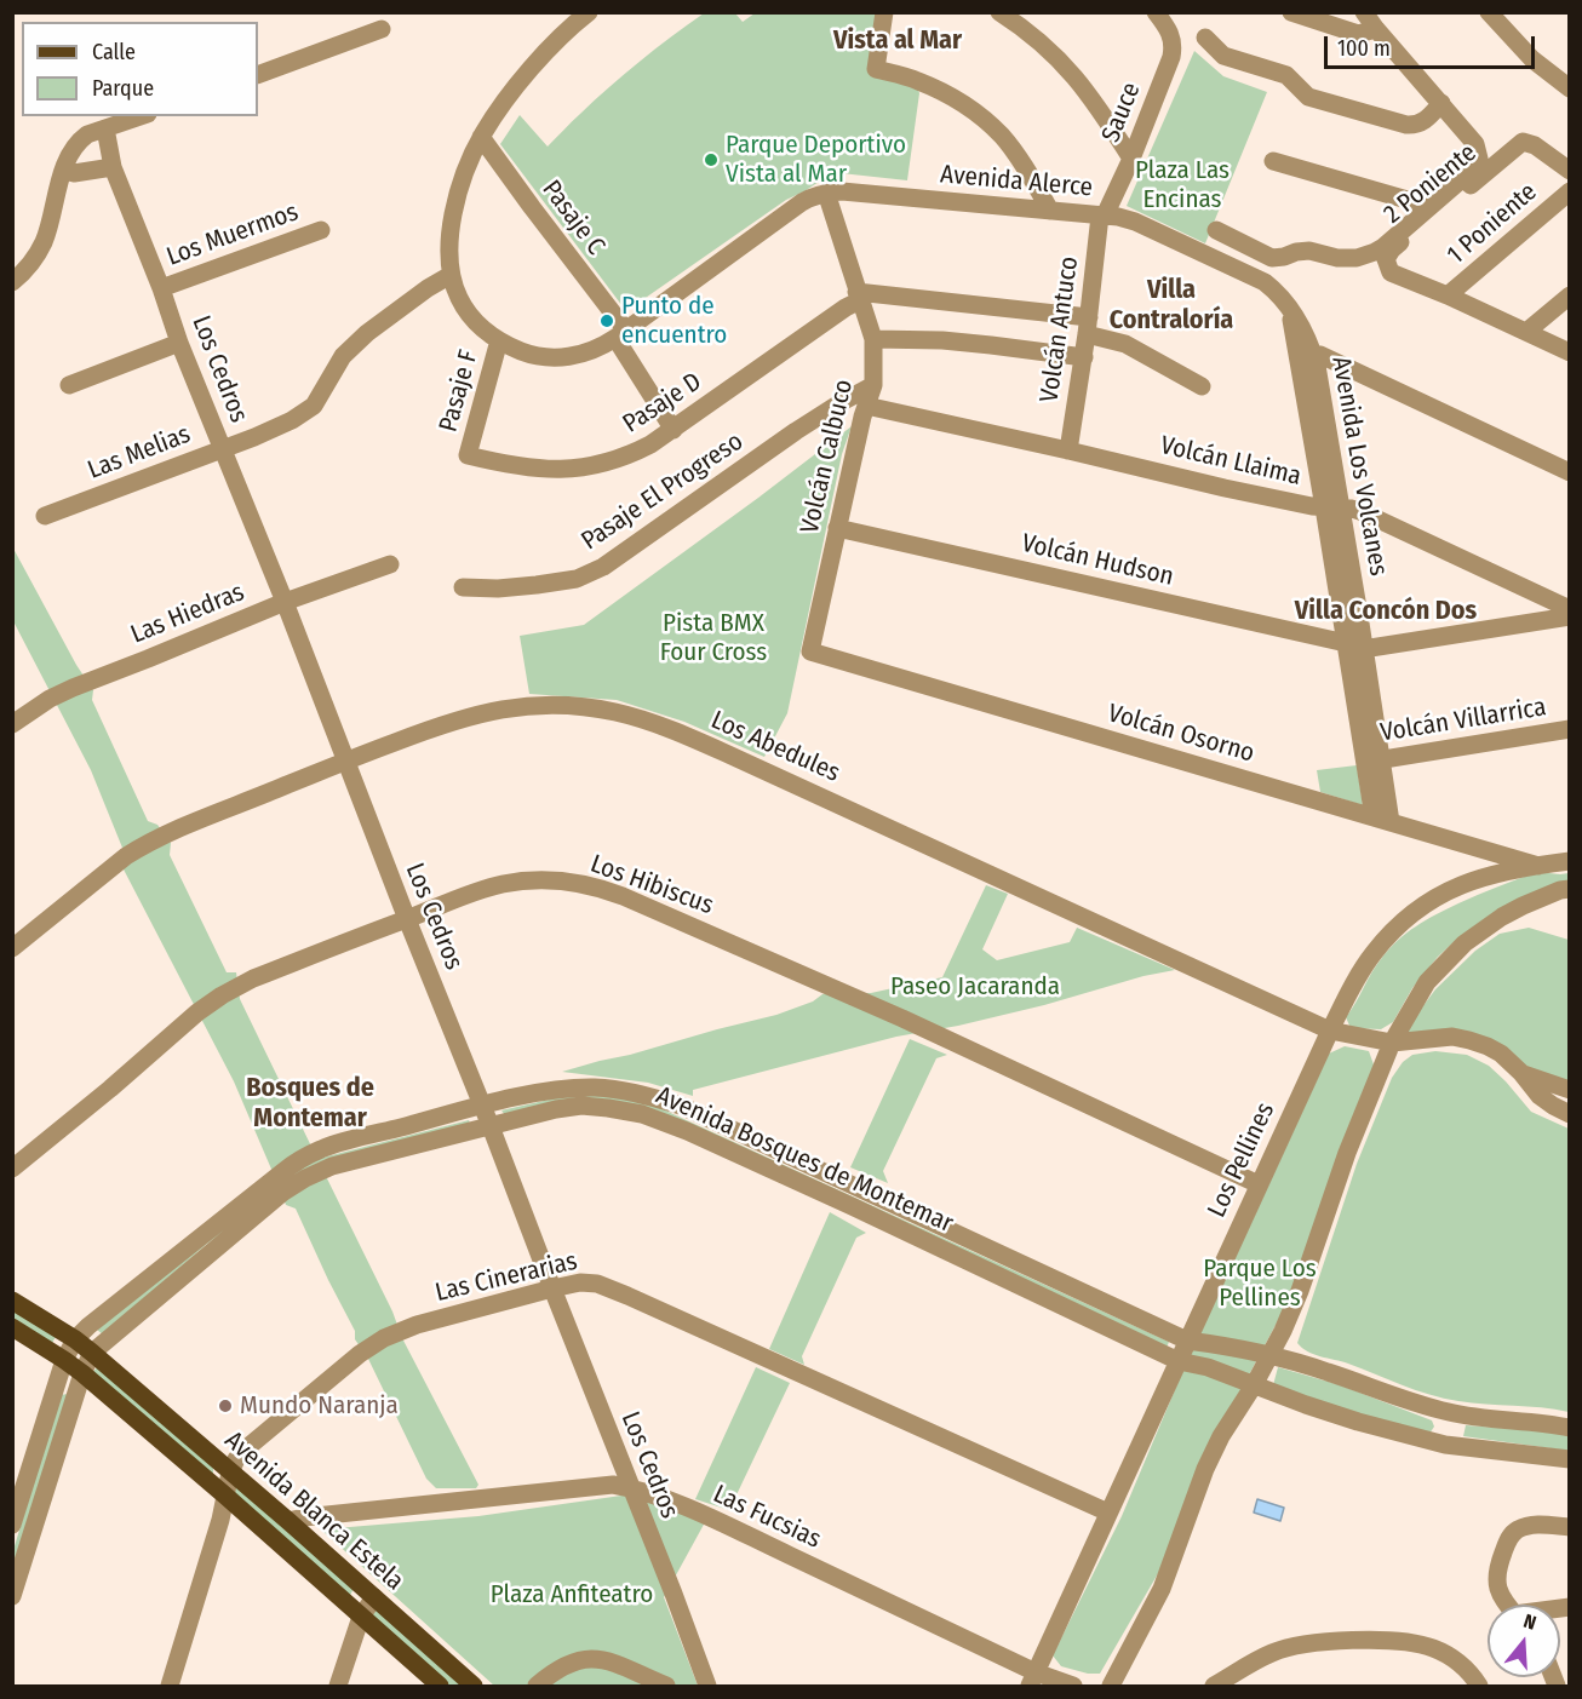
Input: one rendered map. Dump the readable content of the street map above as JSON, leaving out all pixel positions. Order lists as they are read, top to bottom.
{
  "streets": {
    "main road": ["Avenida Blanca Estela"],
    "street": [
      "Sauce",
      "Avenida Alerce",
      "2 Poniente",
      "Pasaje C",
      "1 Poniente",
      "Los Muermos",
      "Volcán Antuco",
      "Los Cedros",
      "Pasaje F",
      "Pasaje D",
      "Las Melias",
      "Volcán Calbuco",
      "Volcán Llaima",
      "Avenida Los Volcanes",
      "Pasaje El Progreso",
      "Volcán Hudson",
      "Las Hiedras",
      "Volcán Villarrica",
      "Volcán Osorno",
      "Los Abedules",
      "Los Hibiscus",
      "Avenida Bosques de Montemar",
      "Los Pellines",
      "Las Cinerarias",
      "Las Fucsias"
    ]
  },
  "crossings": [
    ["Sauce", "Avenida Alerce"],
    ["Sauce", "Volcán Antuco"],
    ["Sauce", "Avenida Los Volcanes"],
    ["Avenida Alerce", "Pasaje C"],
    ["Avenida Alerce", "Volcán Antuco"],
    ["Avenida Alerce", "Pasaje F"],
    ["Avenida Alerce", "Las Melias"],
    ["Avenida Alerce", "Volcán Calbuco"],
    ["Avenida Alerce", "Avenida Los Volcanes"],
    ["2 Poniente", "1 Poniente"],
    ["Pasaje C", "Pasaje D"],
    ["Los Muermos", "Los Cedros"],
    ["Volcán Antuco", "Volcán Llaima"],
    ["Volcán Antuco", "Avenida Los Volcanes"],
    ["Los Cedros", "Las Melias"],
    ["Los Cedros", "Las Hiedras"],
    ["Los Cedros", "Los Abedules"],
    ["Los Cedros", "Los Hibiscus"],
    ["Los Cedros", "Avenida Bosques de Montemar"],
    ["Los Cedros", "Las Cinerarias"],
    ["Los Cedros", "Las Fucsias"],
    ["Pasaje F", "Pasaje D"],
    ["Pasaje D", "Volcán Calbuco"],
    ["Volcán Calbuco", "Volcán Llaima"],
    ["Volcán Calbuco", "Pasaje El Progreso"],
    ["Volcán Calbuco", "Volcán Hudson"],
    ["Volcán Calbuco", "Volcán Osorno"],
    ["Volcán Llaima", "Avenida Los Volcanes"],
    ["Avenida Los Volcanes", "Volcán Hudson"],
    ["Avenida Los Volcanes", "Volcán Villarrica"],
    ["Avenida Los Volcanes", "Volcán Osorno"],
    ["Volcán Osorno", "Los Pellines"],
    ["Los Abedules", "Los Pellines"],
    ["Los Hibiscus", "Los Pellines"],
    ["Avenida Bosques de Montemar", "Los Pellines"],
    ["Avenida Bosques de Montemar", "Avenida Blanca Estela"],
    ["Los Pellines", "Las Cinerarias"],
    ["Los Pellines", "Las Fucsias"],
    ["Las Cinerarias", "Avenida Blanca Estela"],
    ["Avenida Blanca Estela", "Las Fucsias"]
  ],
  "districts": [
    "Vista al Mar",
    "Villa Contraloría",
    "Villa Concón Dos",
    "Bosques de Montemar"
  ],
  "parks": [
    "Plaza Las Encinas",
    "Pista BMX Four Cross",
    "Paseo Jacaranda",
    "Parque Los Pellines",
    "Plaza Anfiteatro"
  ],
  "places": ["Parque Deportivo Vista al Mar", "Punto de encuentro", "Mundo Naranja"],
  "legend": ["Calle", "Parque"],
  "scale_bar": "100 m",
  "north": "top"
}
